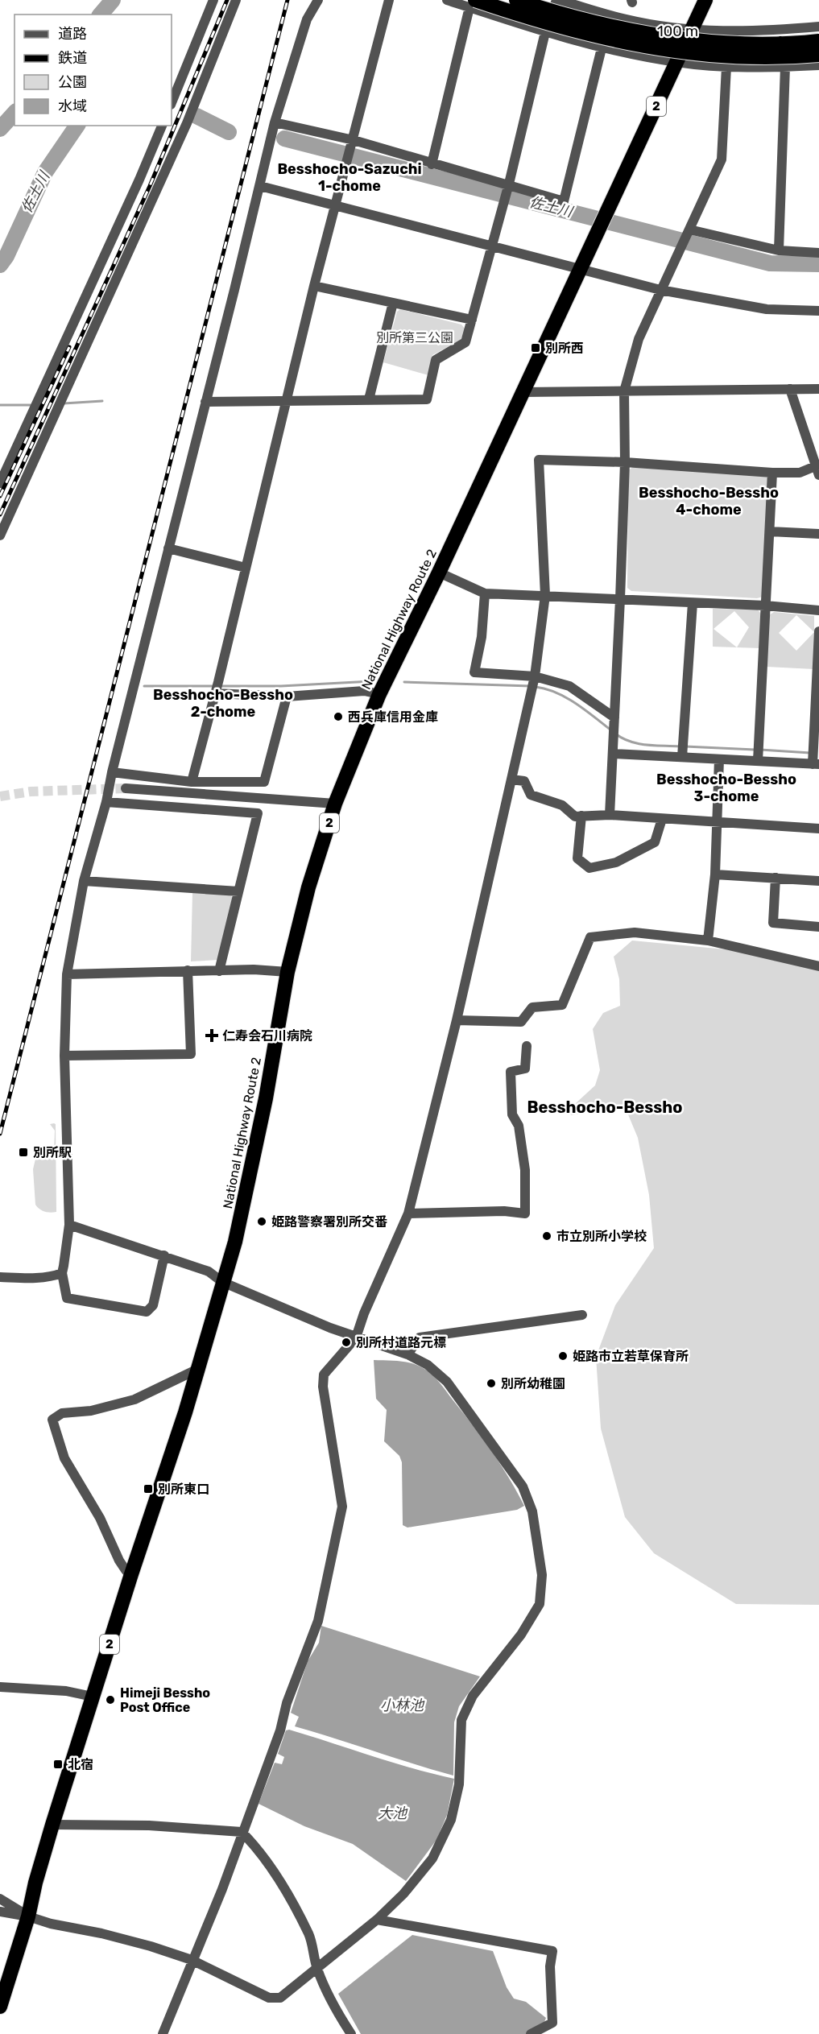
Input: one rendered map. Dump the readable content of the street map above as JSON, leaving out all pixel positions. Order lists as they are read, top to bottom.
{
  "streets": {
    "highway": ["2", "National Highway Route 2"]
  },
  "districts": [
    "Besshocho-Sazuchi 1-chome",
    "Besshocho-Bessho 4-chome",
    "Besshocho-Bessho 2-chome",
    "Besshocho-Bessho 3-chome",
    "Besshocho-Bessho"
  ],
  "water": ["佐土川", "小林池", "大池"],
  "parks": ["別所第三公園"],
  "places": {
    "transit": [
      "別所西",
      "別所駅",
      "別所東口",
      "北宿"
    ],
    "other": [
      "西兵庫信用金庫",
      "姫路警察署別所交番",
      "市立別所小学校",
      "別所村道路元標",
      "姫路市立若草保育所",
      "別所幼稚園",
      "Himeji Bessho Post Office"
    ],
    "health": ["仁寿会石川病院"]
  },
  "legend": [
    "道路",
    "鉄道",
    "公園",
    "水域"
  ],
  "scale_bar": "100 m"
}
